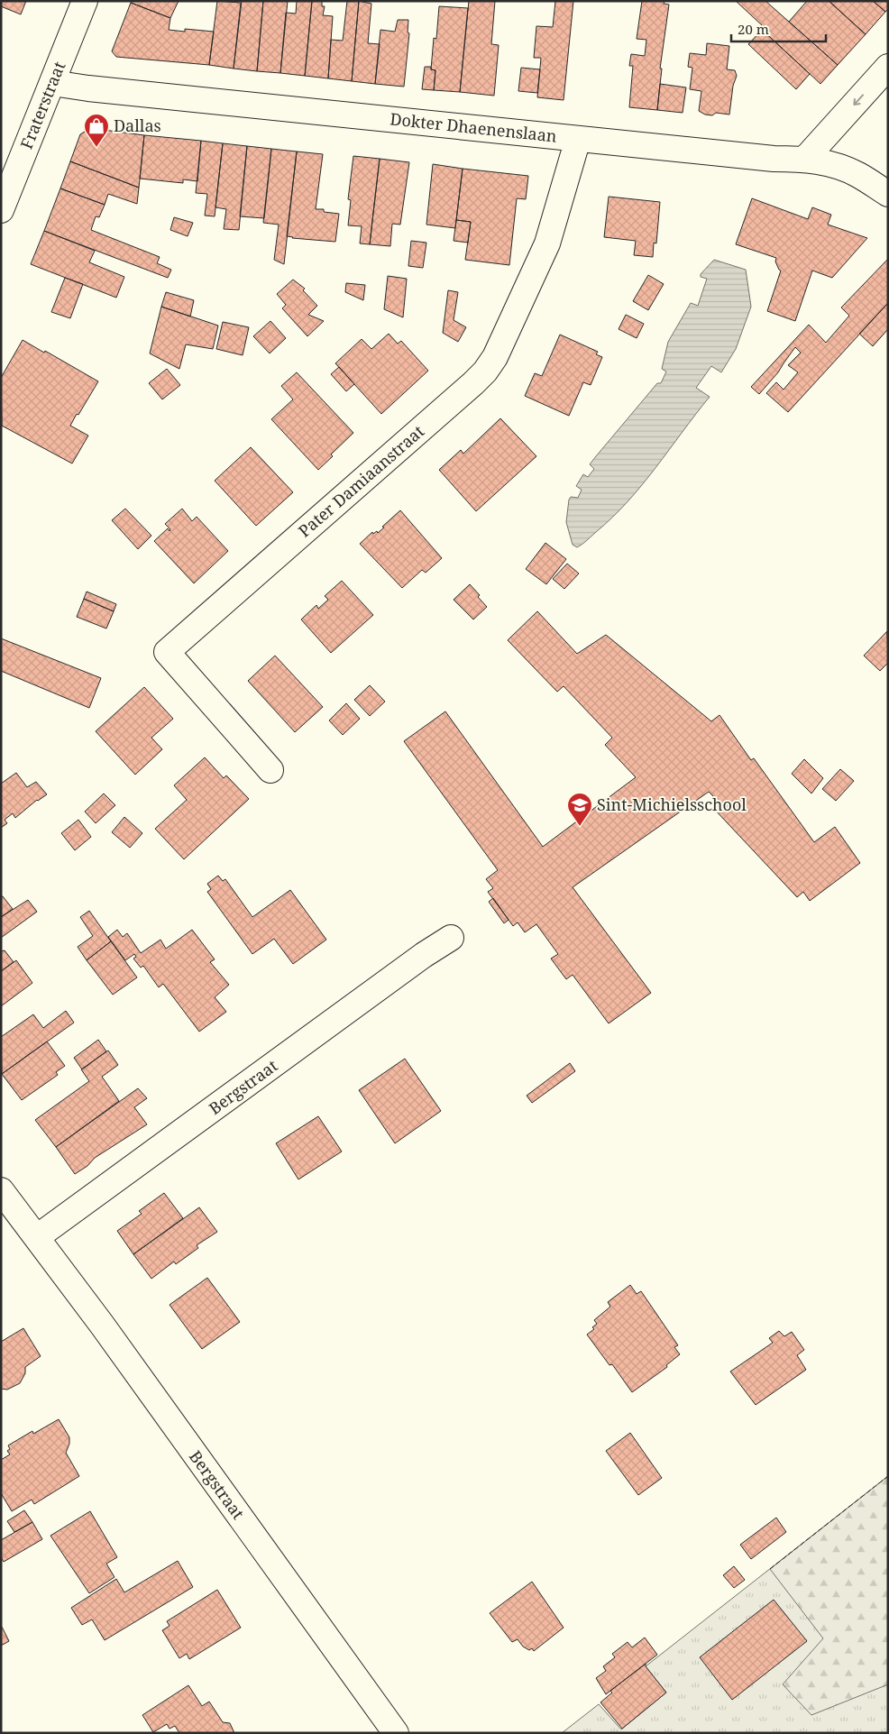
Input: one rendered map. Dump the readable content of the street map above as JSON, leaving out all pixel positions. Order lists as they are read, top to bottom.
{
  "streets": {
    "street": [
      "Fraterstraat",
      "Dokter Dhaenenslaan",
      "Pater Damiaanstraat",
      "Bergstraat"
    ]
  },
  "crossings": [
    ["Fraterstraat", "Dokter Dhaenenslaan"],
    ["Dokter Dhaenenslaan", "Pater Damiaanstraat"]
  ],
  "places": {
    "shop": ["Dallas"],
    "school or university": ["Sint-Michielsschool"]
  },
  "scale_bar": "20 m"
}
